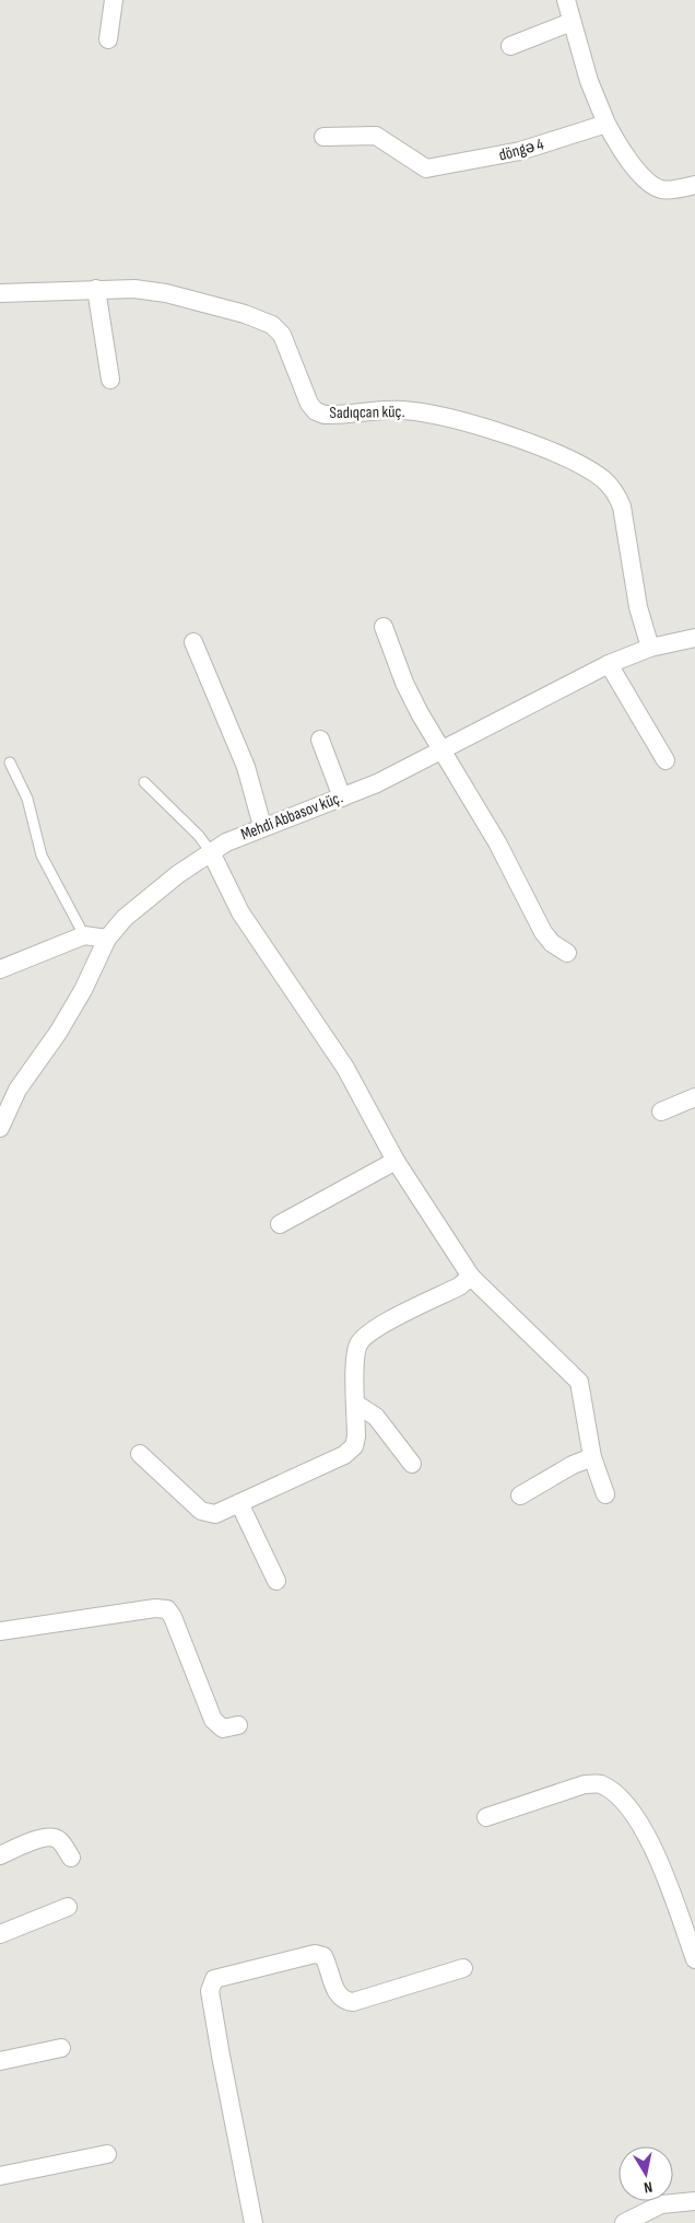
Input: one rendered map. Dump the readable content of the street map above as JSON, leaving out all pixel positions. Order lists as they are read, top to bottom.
{
  "streets": {
    "street": ["döngə 4", "Sadıqcan küç.", "Mehdi Abbasov küç."]
  },
  "crossings": [
    ["Sadıqcan küç.", "Mehdi Abbasov küç."]
  ],
  "north": "bottom"
}
